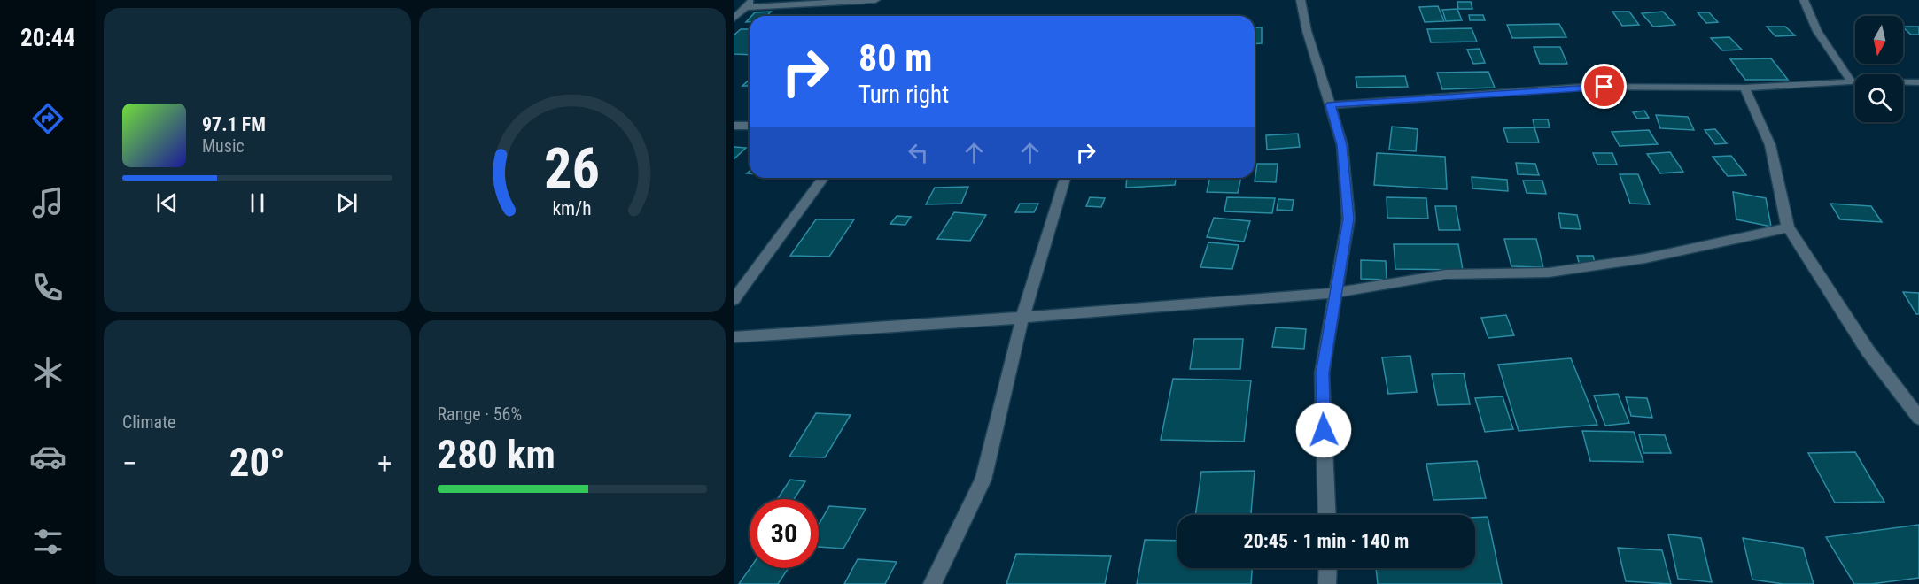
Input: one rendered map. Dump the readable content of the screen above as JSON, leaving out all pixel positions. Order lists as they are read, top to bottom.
{
  "north": "bottom",
  "page": {
    "tabs": "20:44",
    "turn": ["80 m", "Turn right"],
    "song": ["97.1 FM", "Music"],
    "tile": [
      "Climate",
      ["Range · 56%", "280 km"]
    ],
    "heat": ["−", "20°", "+"],
    "limit": "30",
    "trip": "20:45 · 1 min · 140 m",
    "gauge": ["26", "km/h"]
  }
}
